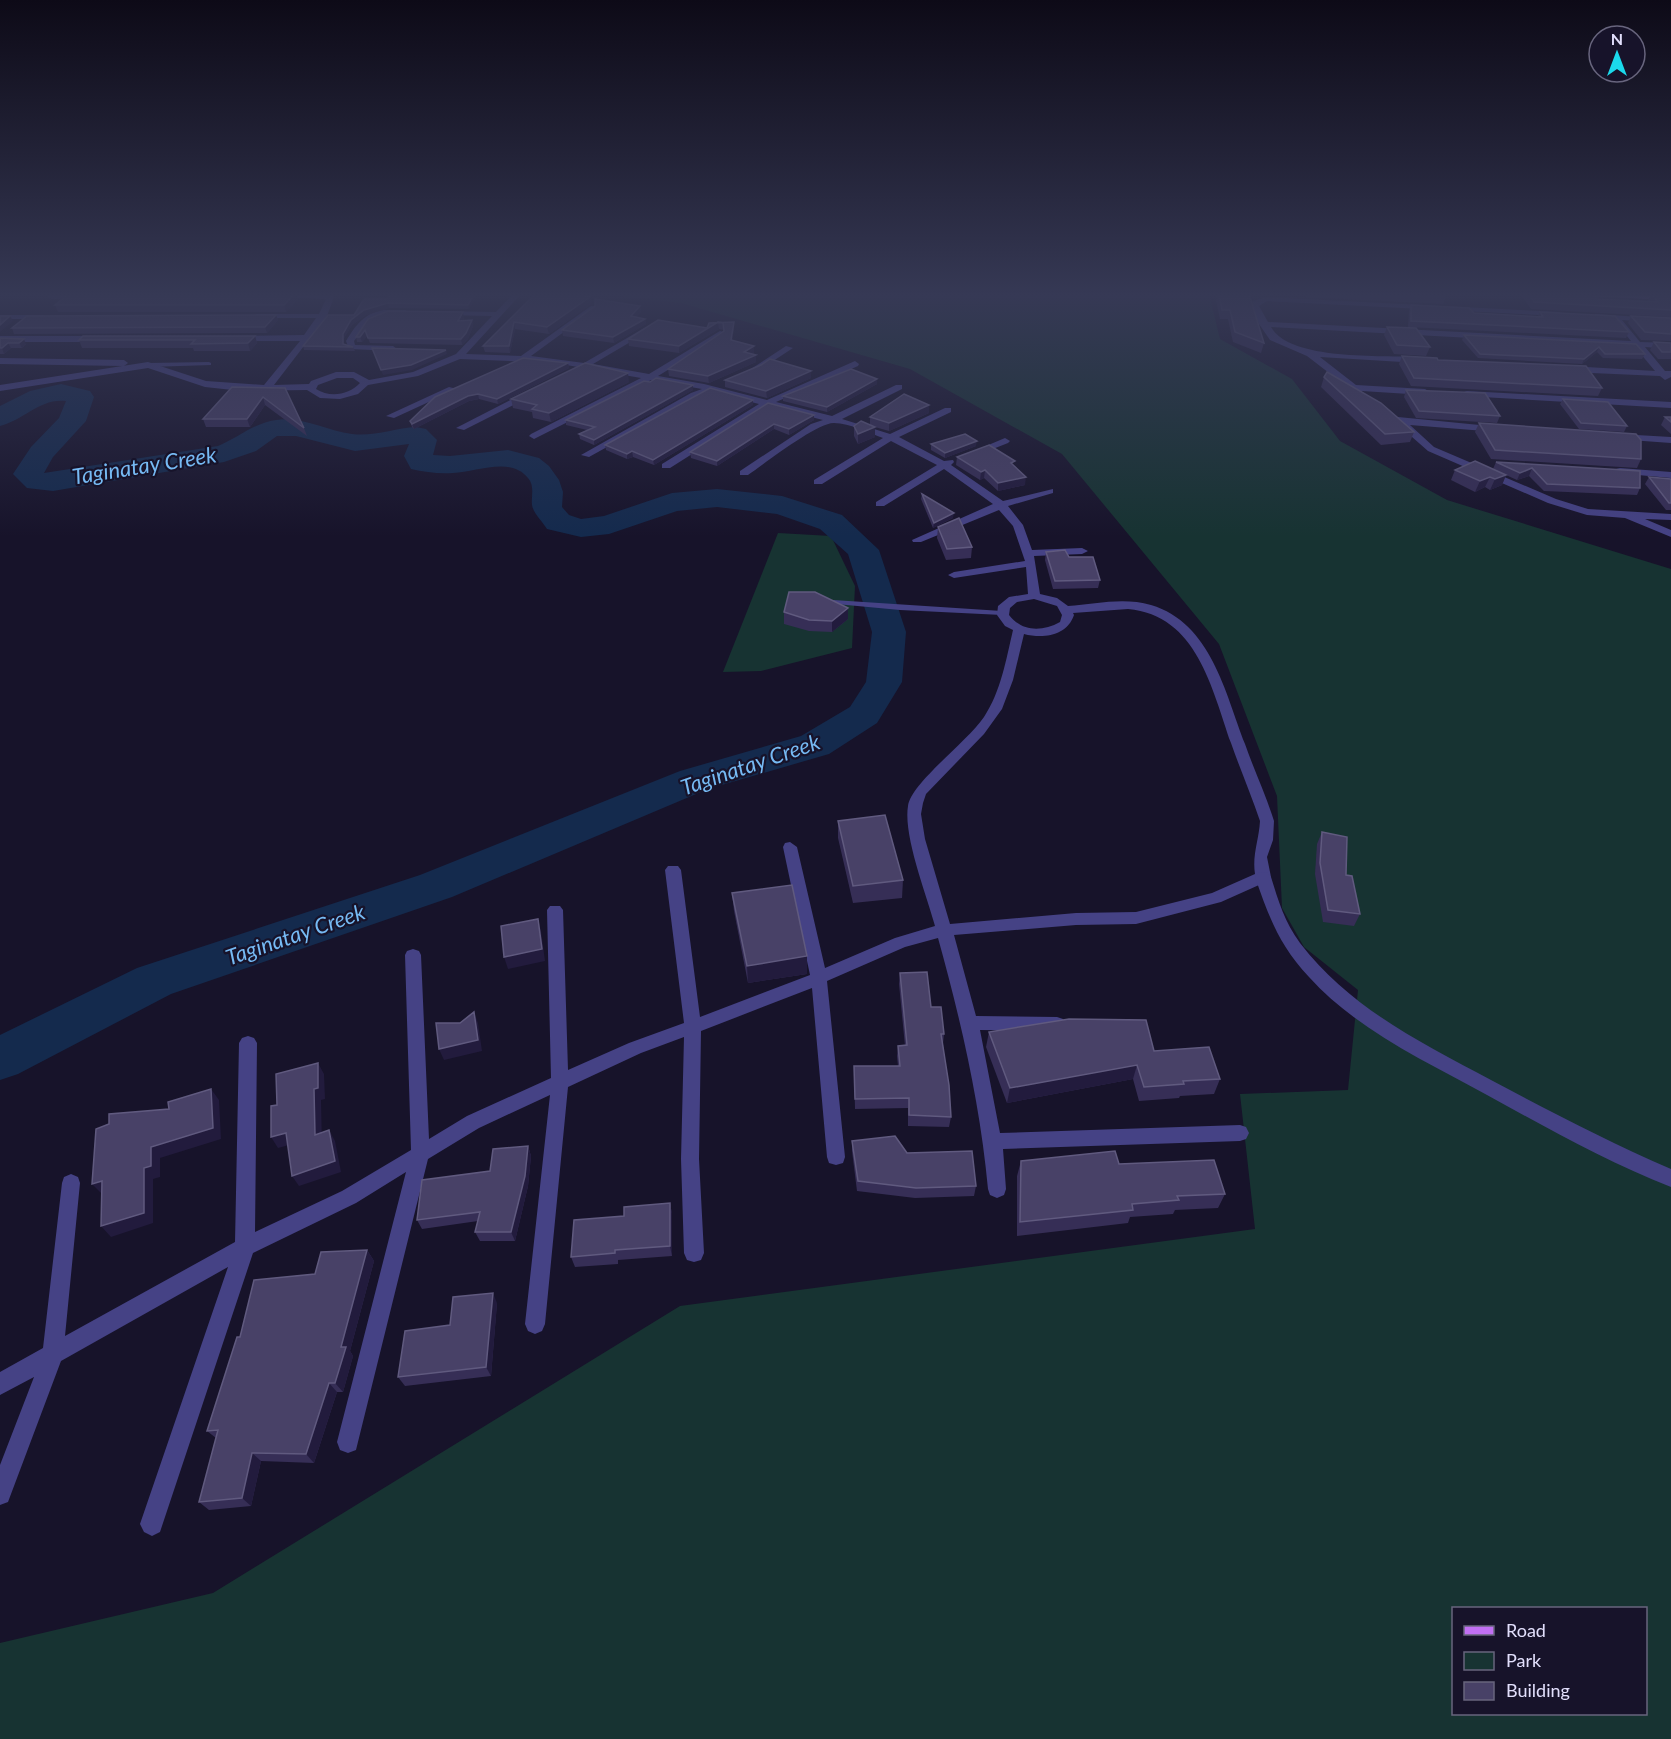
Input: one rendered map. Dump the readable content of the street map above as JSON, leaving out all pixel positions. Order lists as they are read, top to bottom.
{
  "water": ["Taginatay Creek"],
  "legend": ["Road", "Park", "Building"],
  "north": "top"
}
